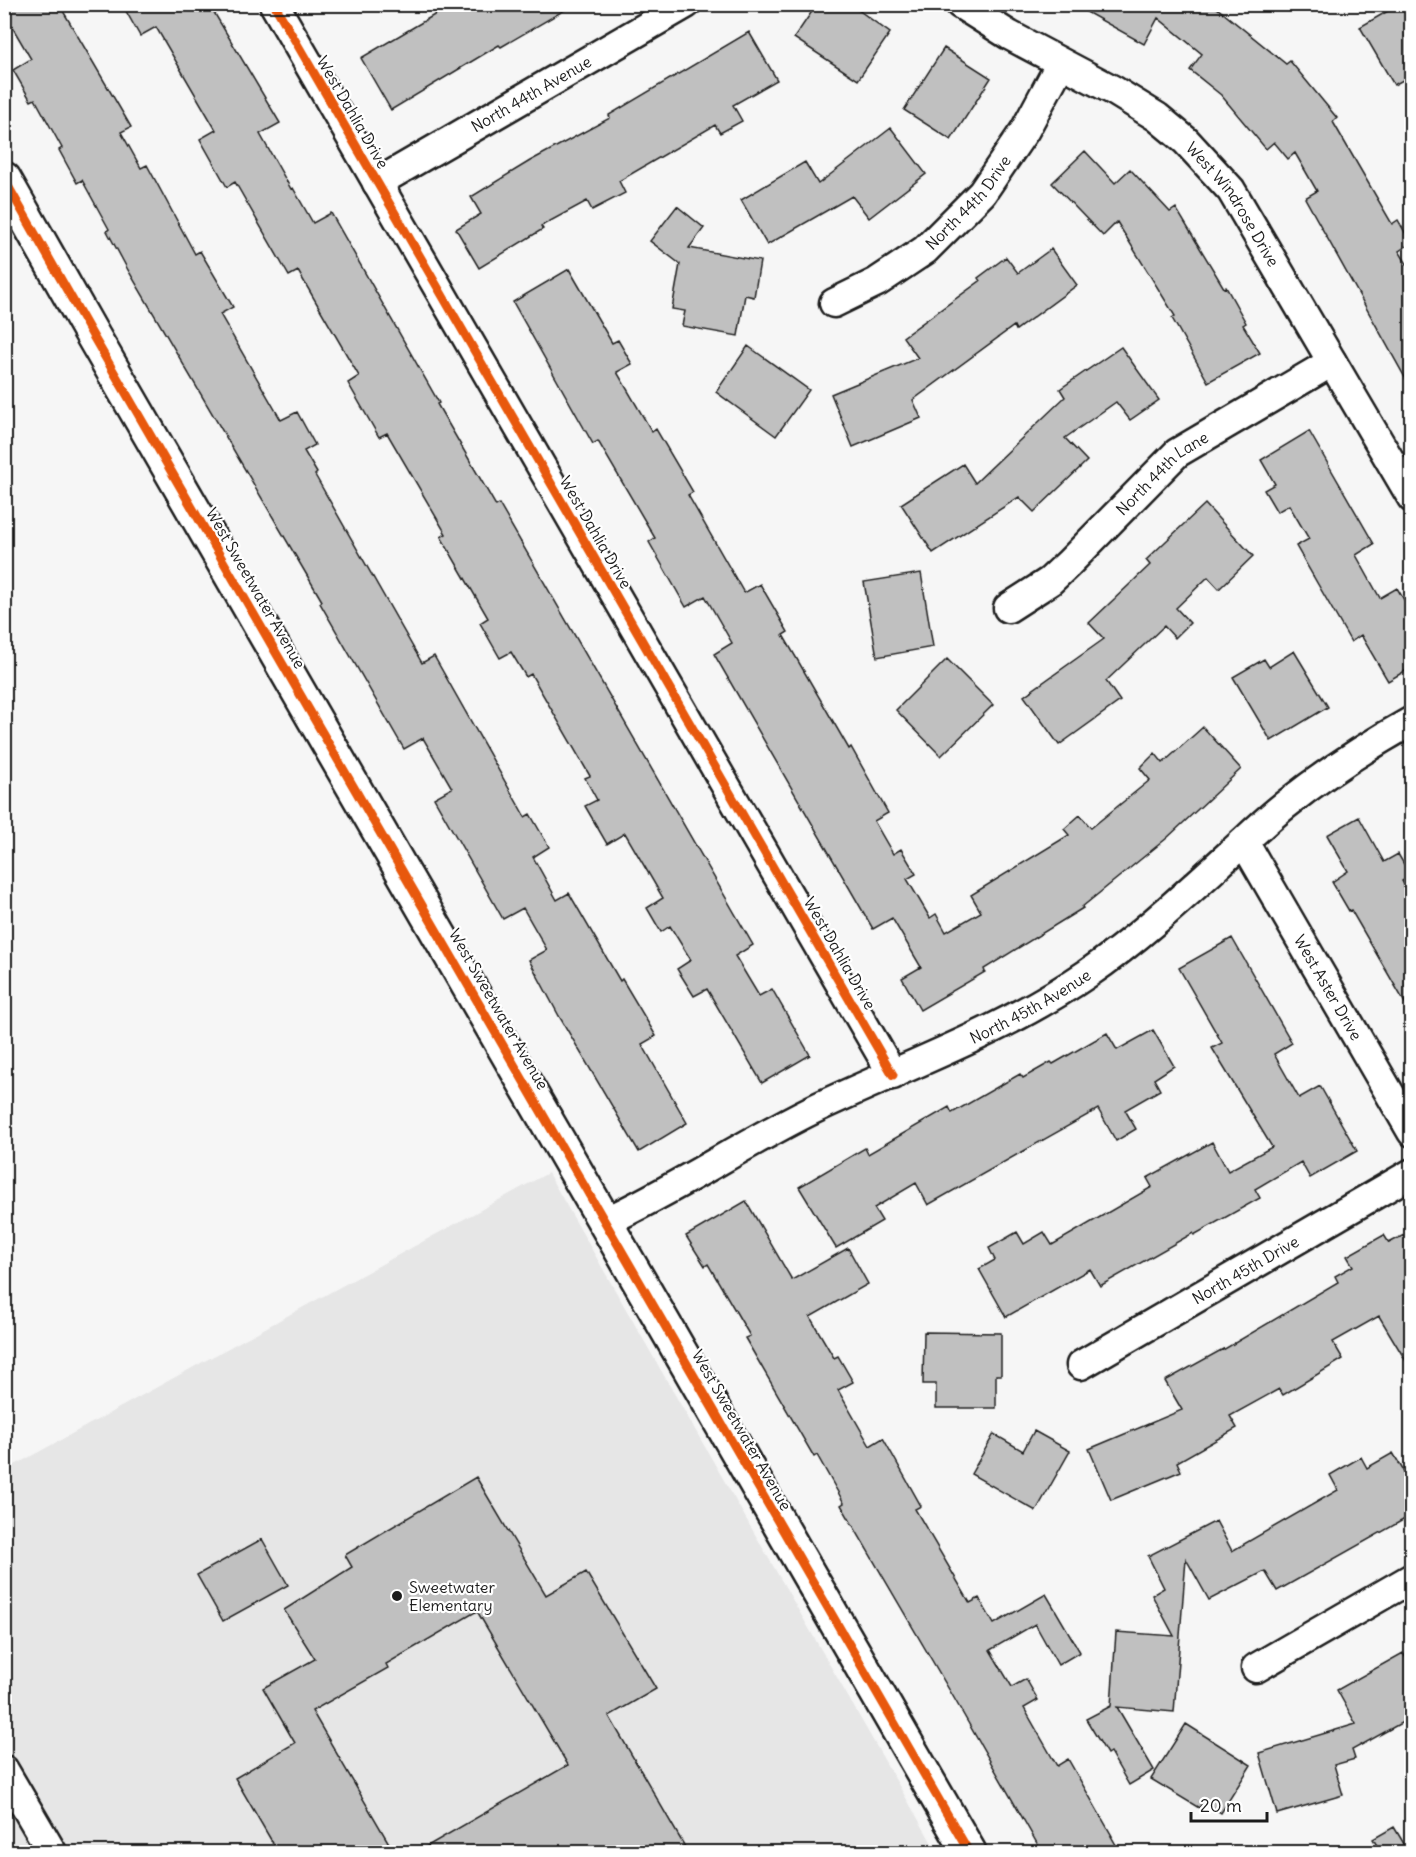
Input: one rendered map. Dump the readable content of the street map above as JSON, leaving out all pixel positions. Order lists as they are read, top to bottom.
{
  "streets": {
    "street": [
      "North 44th Avenue",
      "West Dahlia Drive",
      "North 44th Drive",
      "West Windrose Drive",
      "North 44th Lane",
      "West Sweetwater Avenue",
      "West Aster Drive",
      "North 45th Avenue",
      "North 45th Drive"
    ]
  },
  "crossings": [
    ["North 44th Avenue", "West Dahlia Drive"],
    ["West Dahlia Drive", "North 45th Avenue"],
    ["North 44th Drive", "West Windrose Drive"],
    ["West Windrose Drive", "North 44th Lane"],
    ["West Sweetwater Avenue", "North 45th Avenue"],
    ["West Aster Drive", "North 45th Avenue"]
  ],
  "places": ["Sweetwater Elementary"],
  "scale_bar": "20 m"
}
